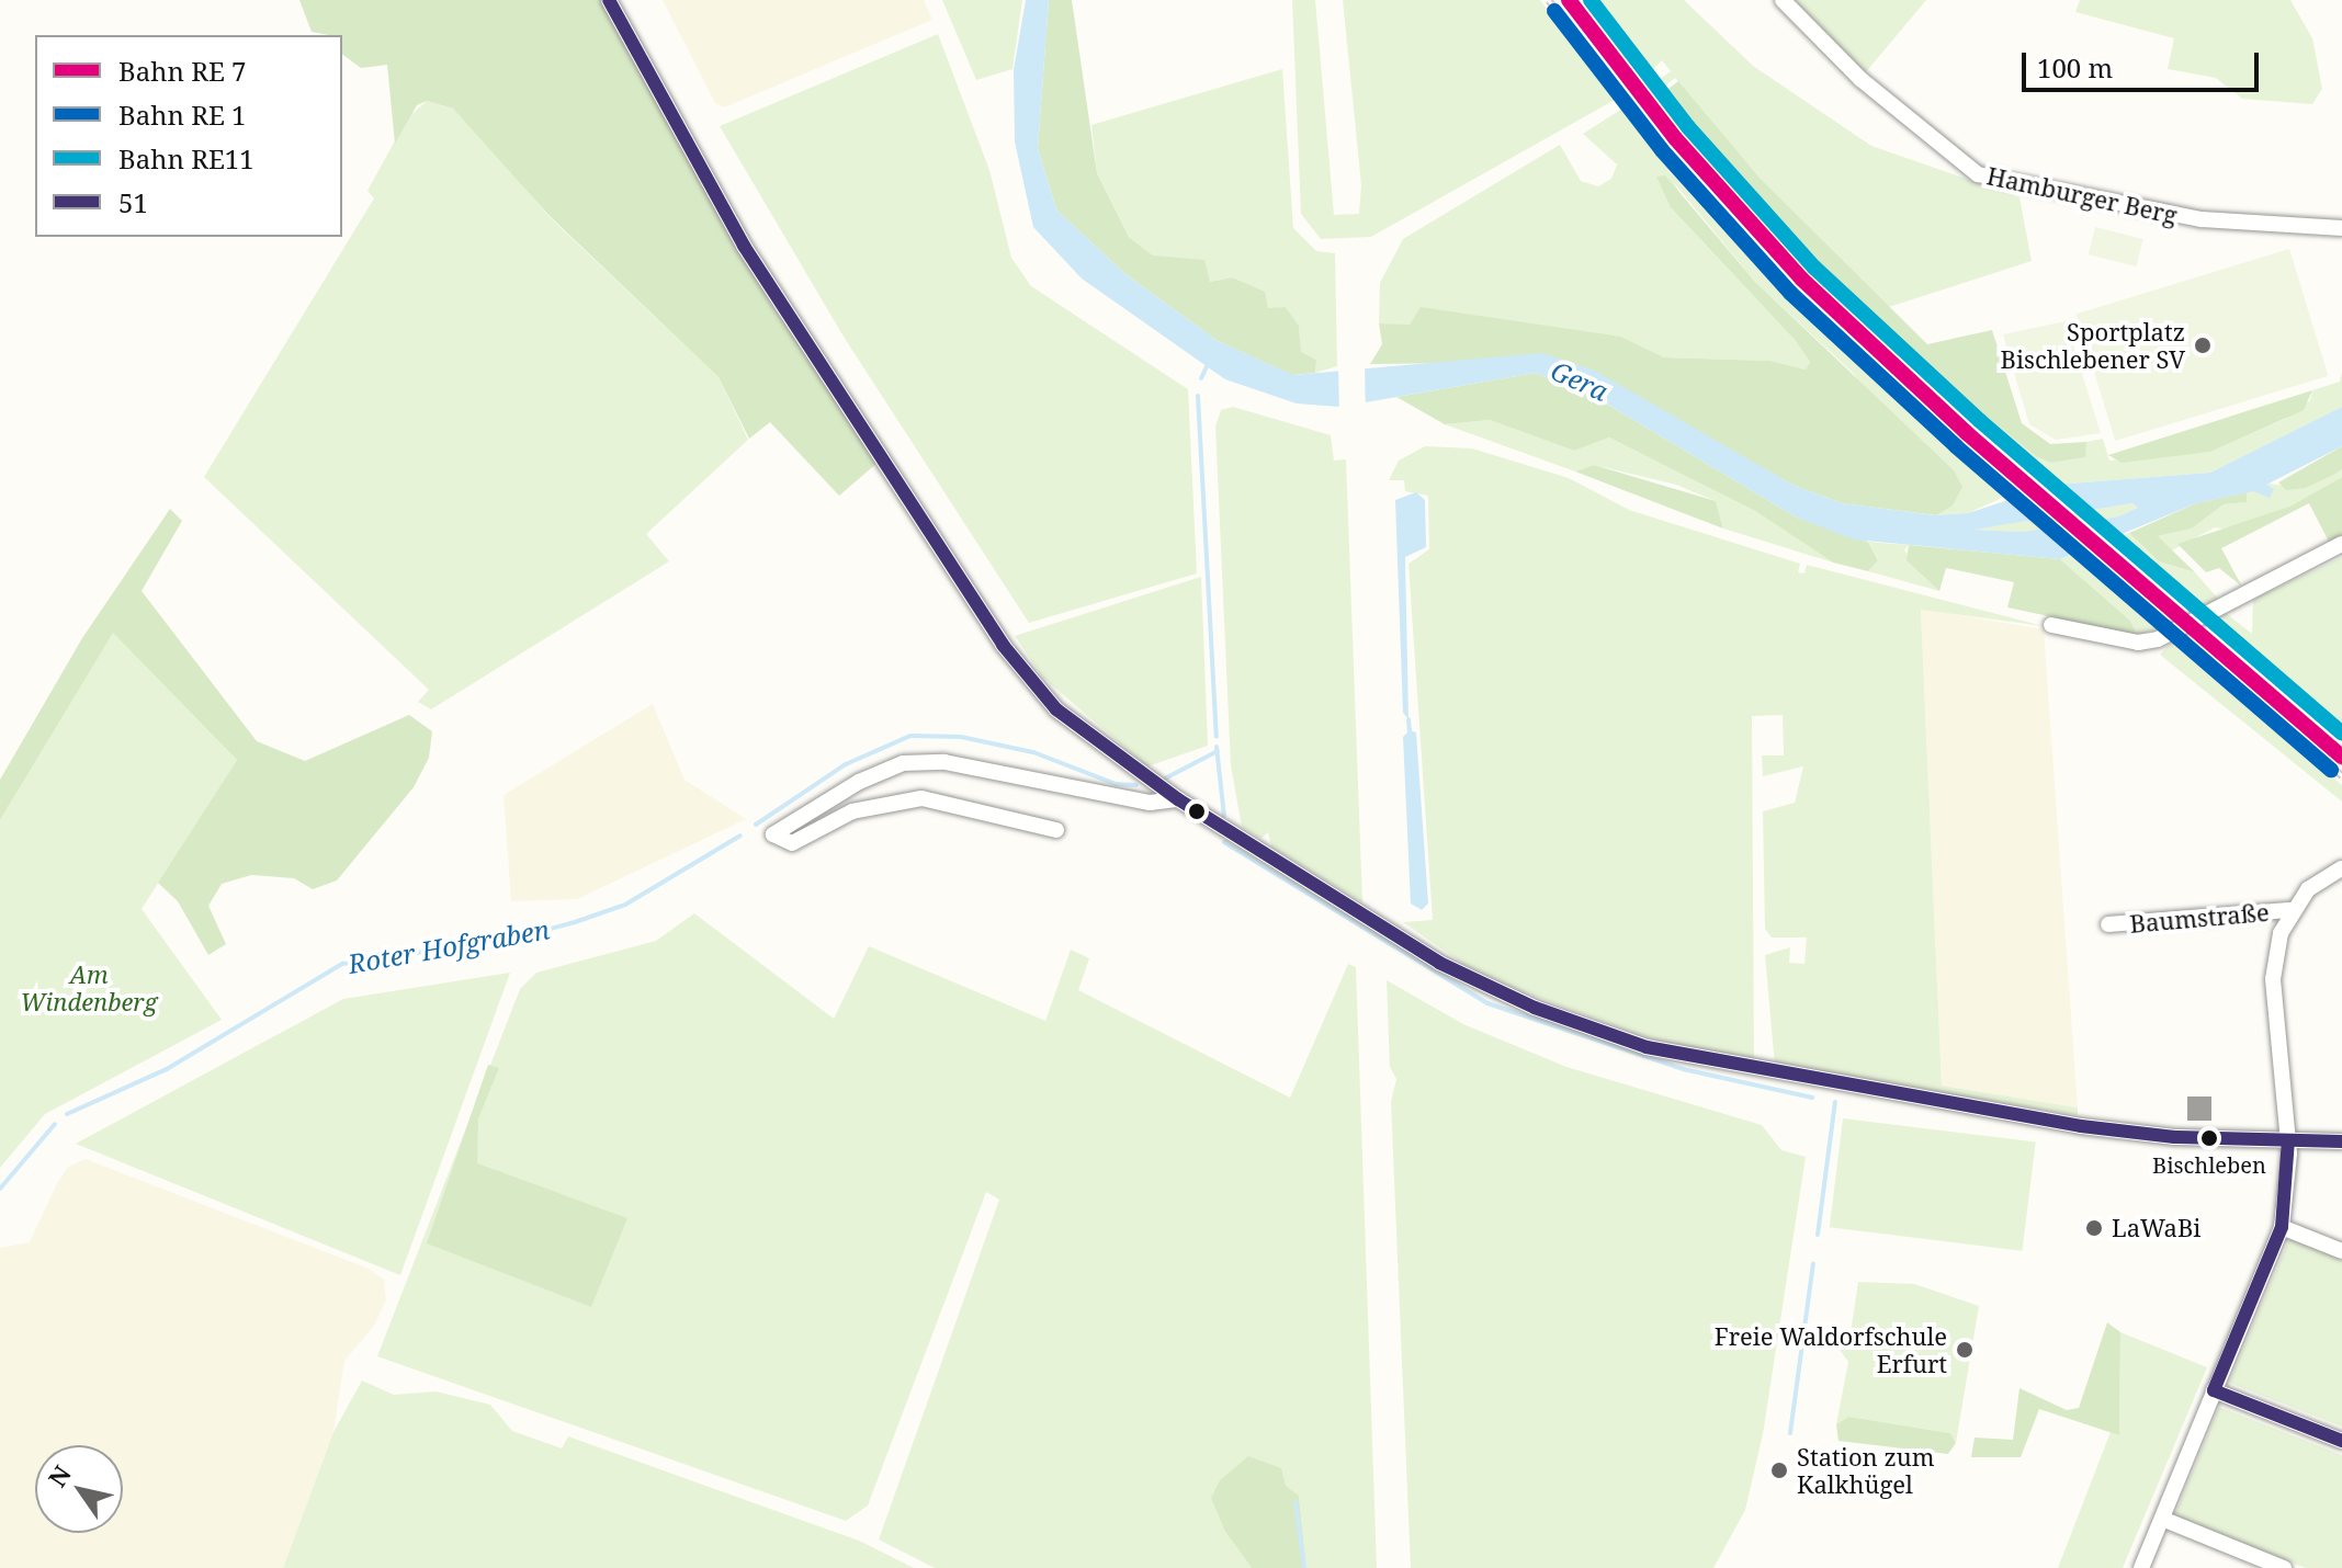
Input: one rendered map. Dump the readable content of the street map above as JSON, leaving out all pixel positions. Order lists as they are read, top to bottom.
{
  "streets": {
    "street": ["Hamburger Berg", "Baumstraße"]
  },
  "water": ["Gera", "Roter Hofgraben"],
  "parks": ["Am Windenberg"],
  "places": [
    "Sportplatz Bischlebener SV",
    "Bischleben",
    "LaWaBi",
    "Freie Waldorfschule Erfurt",
    "Station zum Kalkhügel"
  ],
  "lines": ["rail line RE11", "transit line 51"],
  "legend": [
    "Bahn RE 7",
    "Bahn RE 1",
    "Bahn RE11",
    "51"
  ],
  "scale_bar": "100 m",
  "north": "top left"
}
